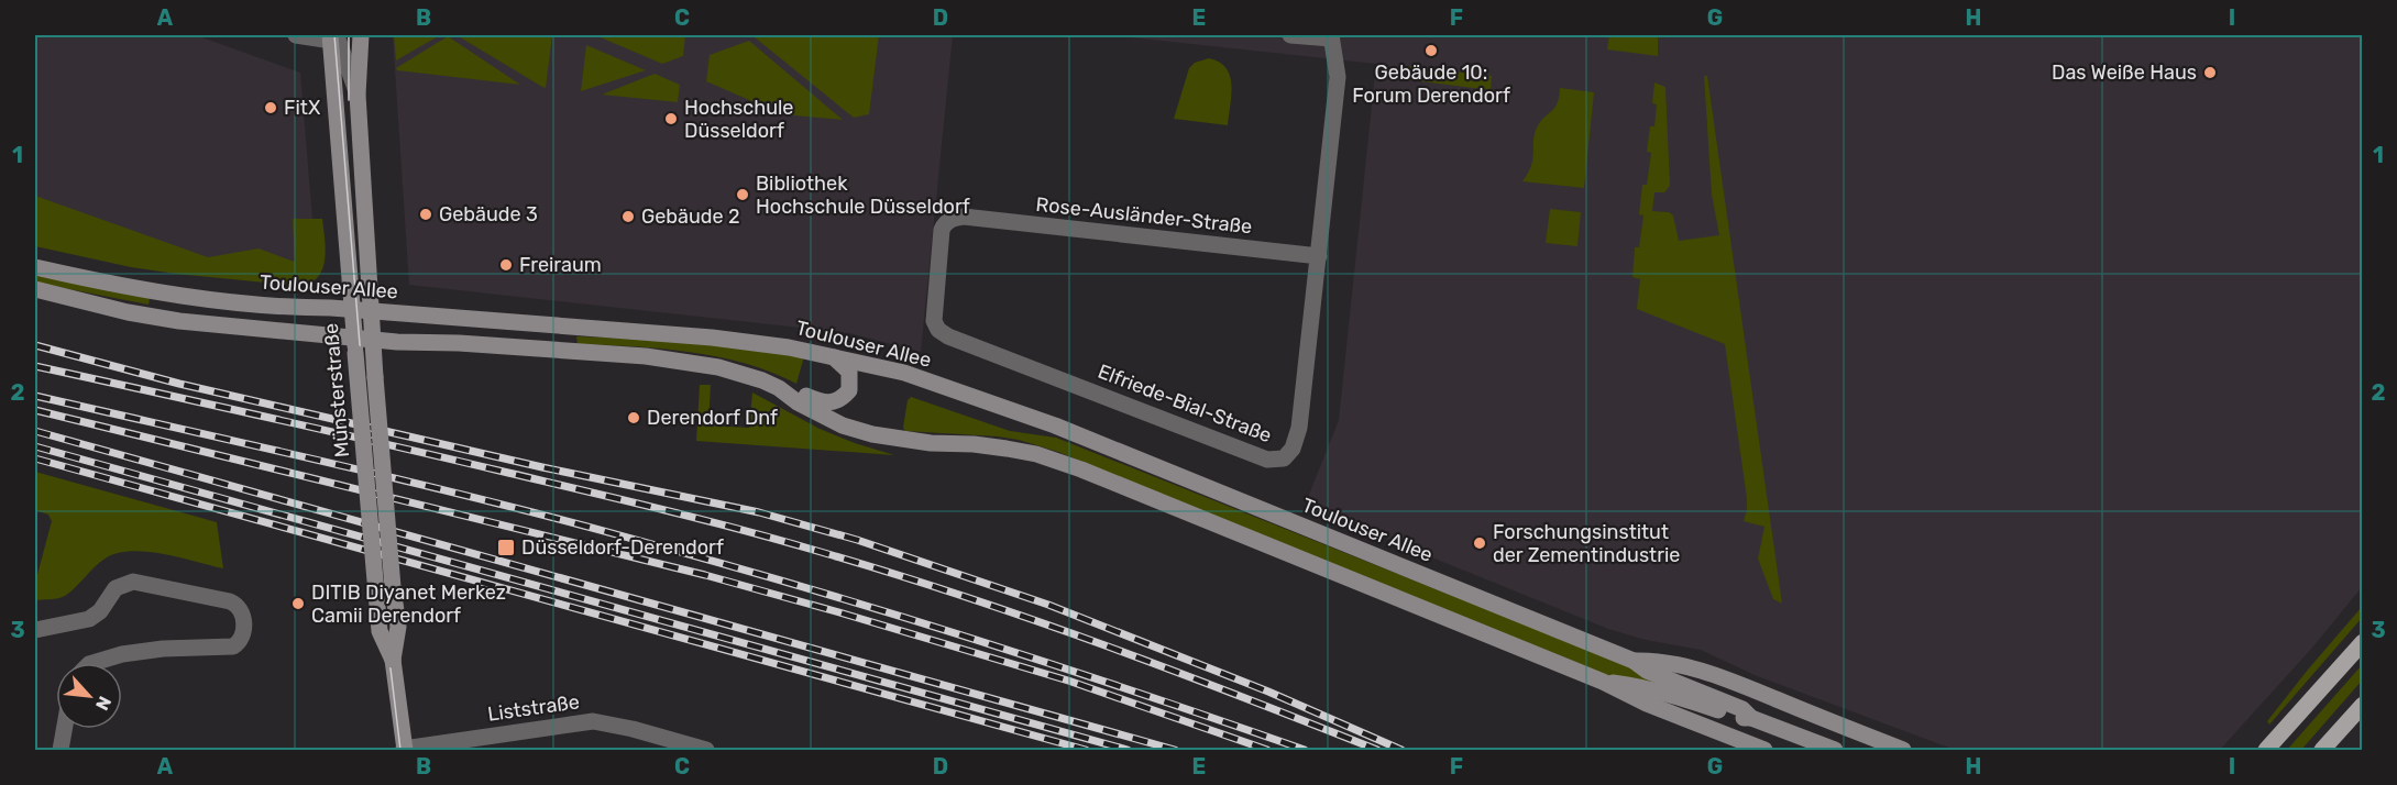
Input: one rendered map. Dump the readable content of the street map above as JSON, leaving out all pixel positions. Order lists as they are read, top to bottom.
{
  "streets": {
    "main road": ["Toulouser Allee", "Münsterstraße"],
    "street": ["Rose-Ausländer-Straße", "Elfriede-Bial-Straße", "Liststraße"]
  },
  "crossings": [
    ["Rose-Ausländer-Straße", "Elfriede-Bial-Straße"],
    ["Toulouser Allee", "Münsterstraße"],
    ["Münsterstraße", "Liststraße"]
  ],
  "places": {
    "other": [
      "Gebäude 10: Forum Derendorf",
      "Das Weiße Haus",
      "FitX",
      "Hochschule Düsseldorf",
      "Bibliothek Hochschule Düsseldorf",
      "Gebäude 3",
      "Gebäude 2",
      "Freiraum",
      "Derendorf Dnf",
      "Forschungsinstitut der Zementindustrie",
      "DITIB Diyanet Merkez Camii Derendorf"
    ],
    "transit": ["Düsseldorf-Derendorf"]
  },
  "north": "bottom right",
  "grid": {
    "columns": [
      "A",
      "B",
      "C",
      "D",
      "E",
      "F",
      "G",
      "H",
      "I"
    ],
    "rows": ["1", "2", "3"]
  }
}
